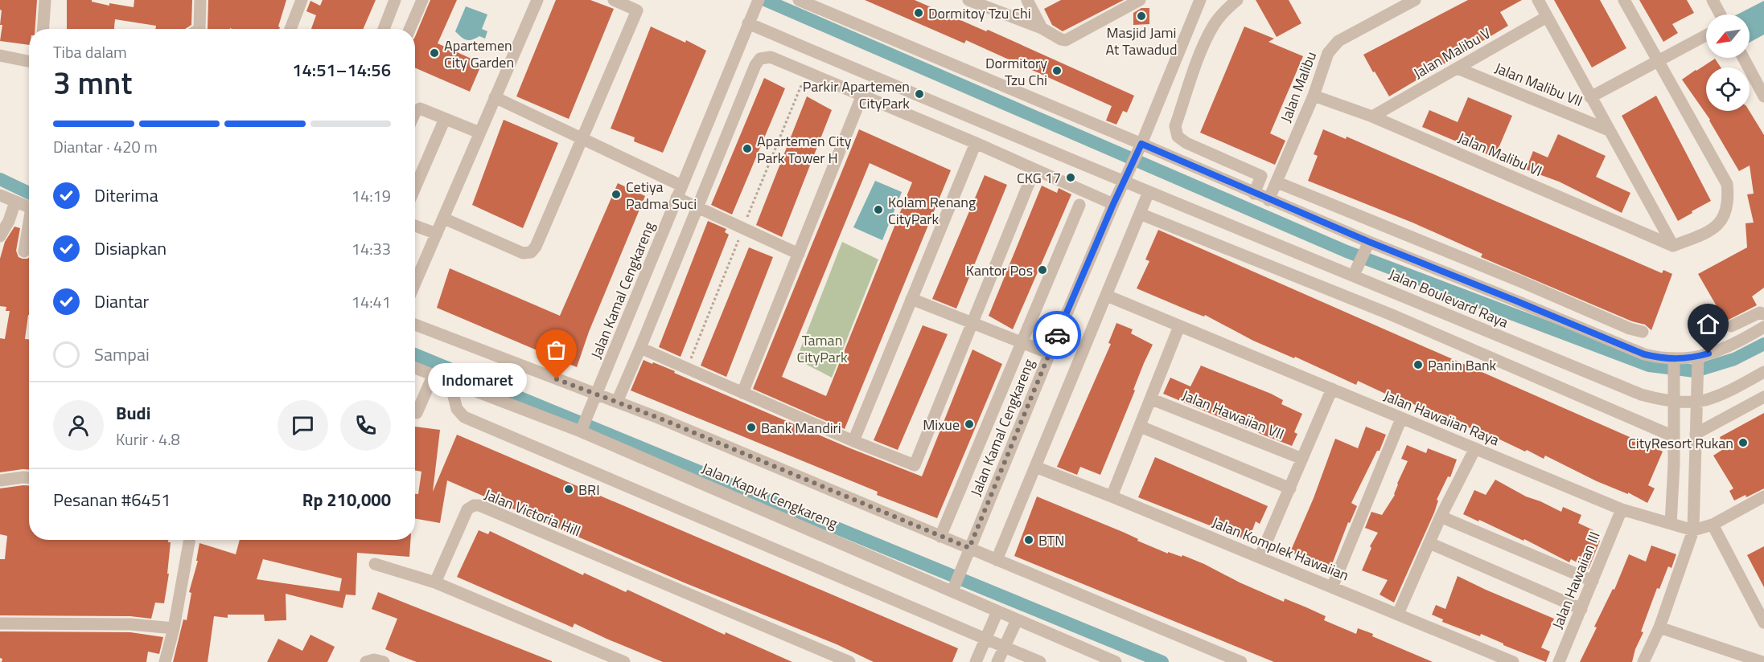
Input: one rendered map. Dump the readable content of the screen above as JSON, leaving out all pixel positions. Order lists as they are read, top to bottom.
{
  "streets": {
    "street": [
      "Jalan Malibu V",
      "Jalan Malibu VII",
      "Jalan Malibu",
      "Jalan Malibu VI",
      "Jalan Kamal Cengkareng",
      "Jalan Boulevard Raya",
      "Jalan Hawaiian VII",
      "Jalan Hawaiian Raya",
      "Jalan Kapuk Cengkareng",
      "Jalan Victoria Hill",
      "Jalan Komplek Hawaiian",
      "Jalan Hawaiian III"
    ]
  },
  "crossings": [
    ["Jalan Malibu V", "Jalan Malibu VII"],
    ["Jalan Malibu V", "Jalan Malibu VI"],
    ["Jalan Malibu", "Jalan Malibu VI"],
    ["Jalan Malibu", "Jalan Boulevard Raya"],
    ["Jalan Kamal Cengkareng", "Jalan Boulevard Raya"],
    ["Jalan Kamal Cengkareng", "Jalan Kapuk Cengkareng"],
    ["Jalan Hawaiian Raya", "Jalan Hawaiian III"]
  ],
  "parks": ["Taman CityPark"],
  "places": [
    "Dormitoy Tzu Chi",
    "Masjid Jami At Tawadud",
    "Apartemen City Garden",
    "Dormitory Tzu Chi",
    "Parkir Apartemen CityPark",
    "Apartemen City Park Tower H",
    "CKG 17",
    "Cetiya Padma Suci",
    "Kolam Renang CityPark",
    "Kantor Pos",
    "Panin Bank",
    "Indomaret",
    "Mixue",
    "Bank Mandiri",
    "CityResort Rukan",
    "BRI",
    "BTN"
  ],
  "north": "bottom left",
  "page": {
    "heading": ["3 mnt", "Tiba dalam", "14:51–14:56"],
    "panel": [
      "Budi",
      "Kurir · 4.8",
      "Pesanan #6451",
      "Rp 210,000"
    ],
    "bar": "Diantar · 420 m",
    "list": [
      ["Diterima", "14:19"],
      ["Disiapkan", "14:33"],
      ["Diantar", "14:41"],
      "Sampai"
    ],
    "bubble": "Indomaret"
  }
}
